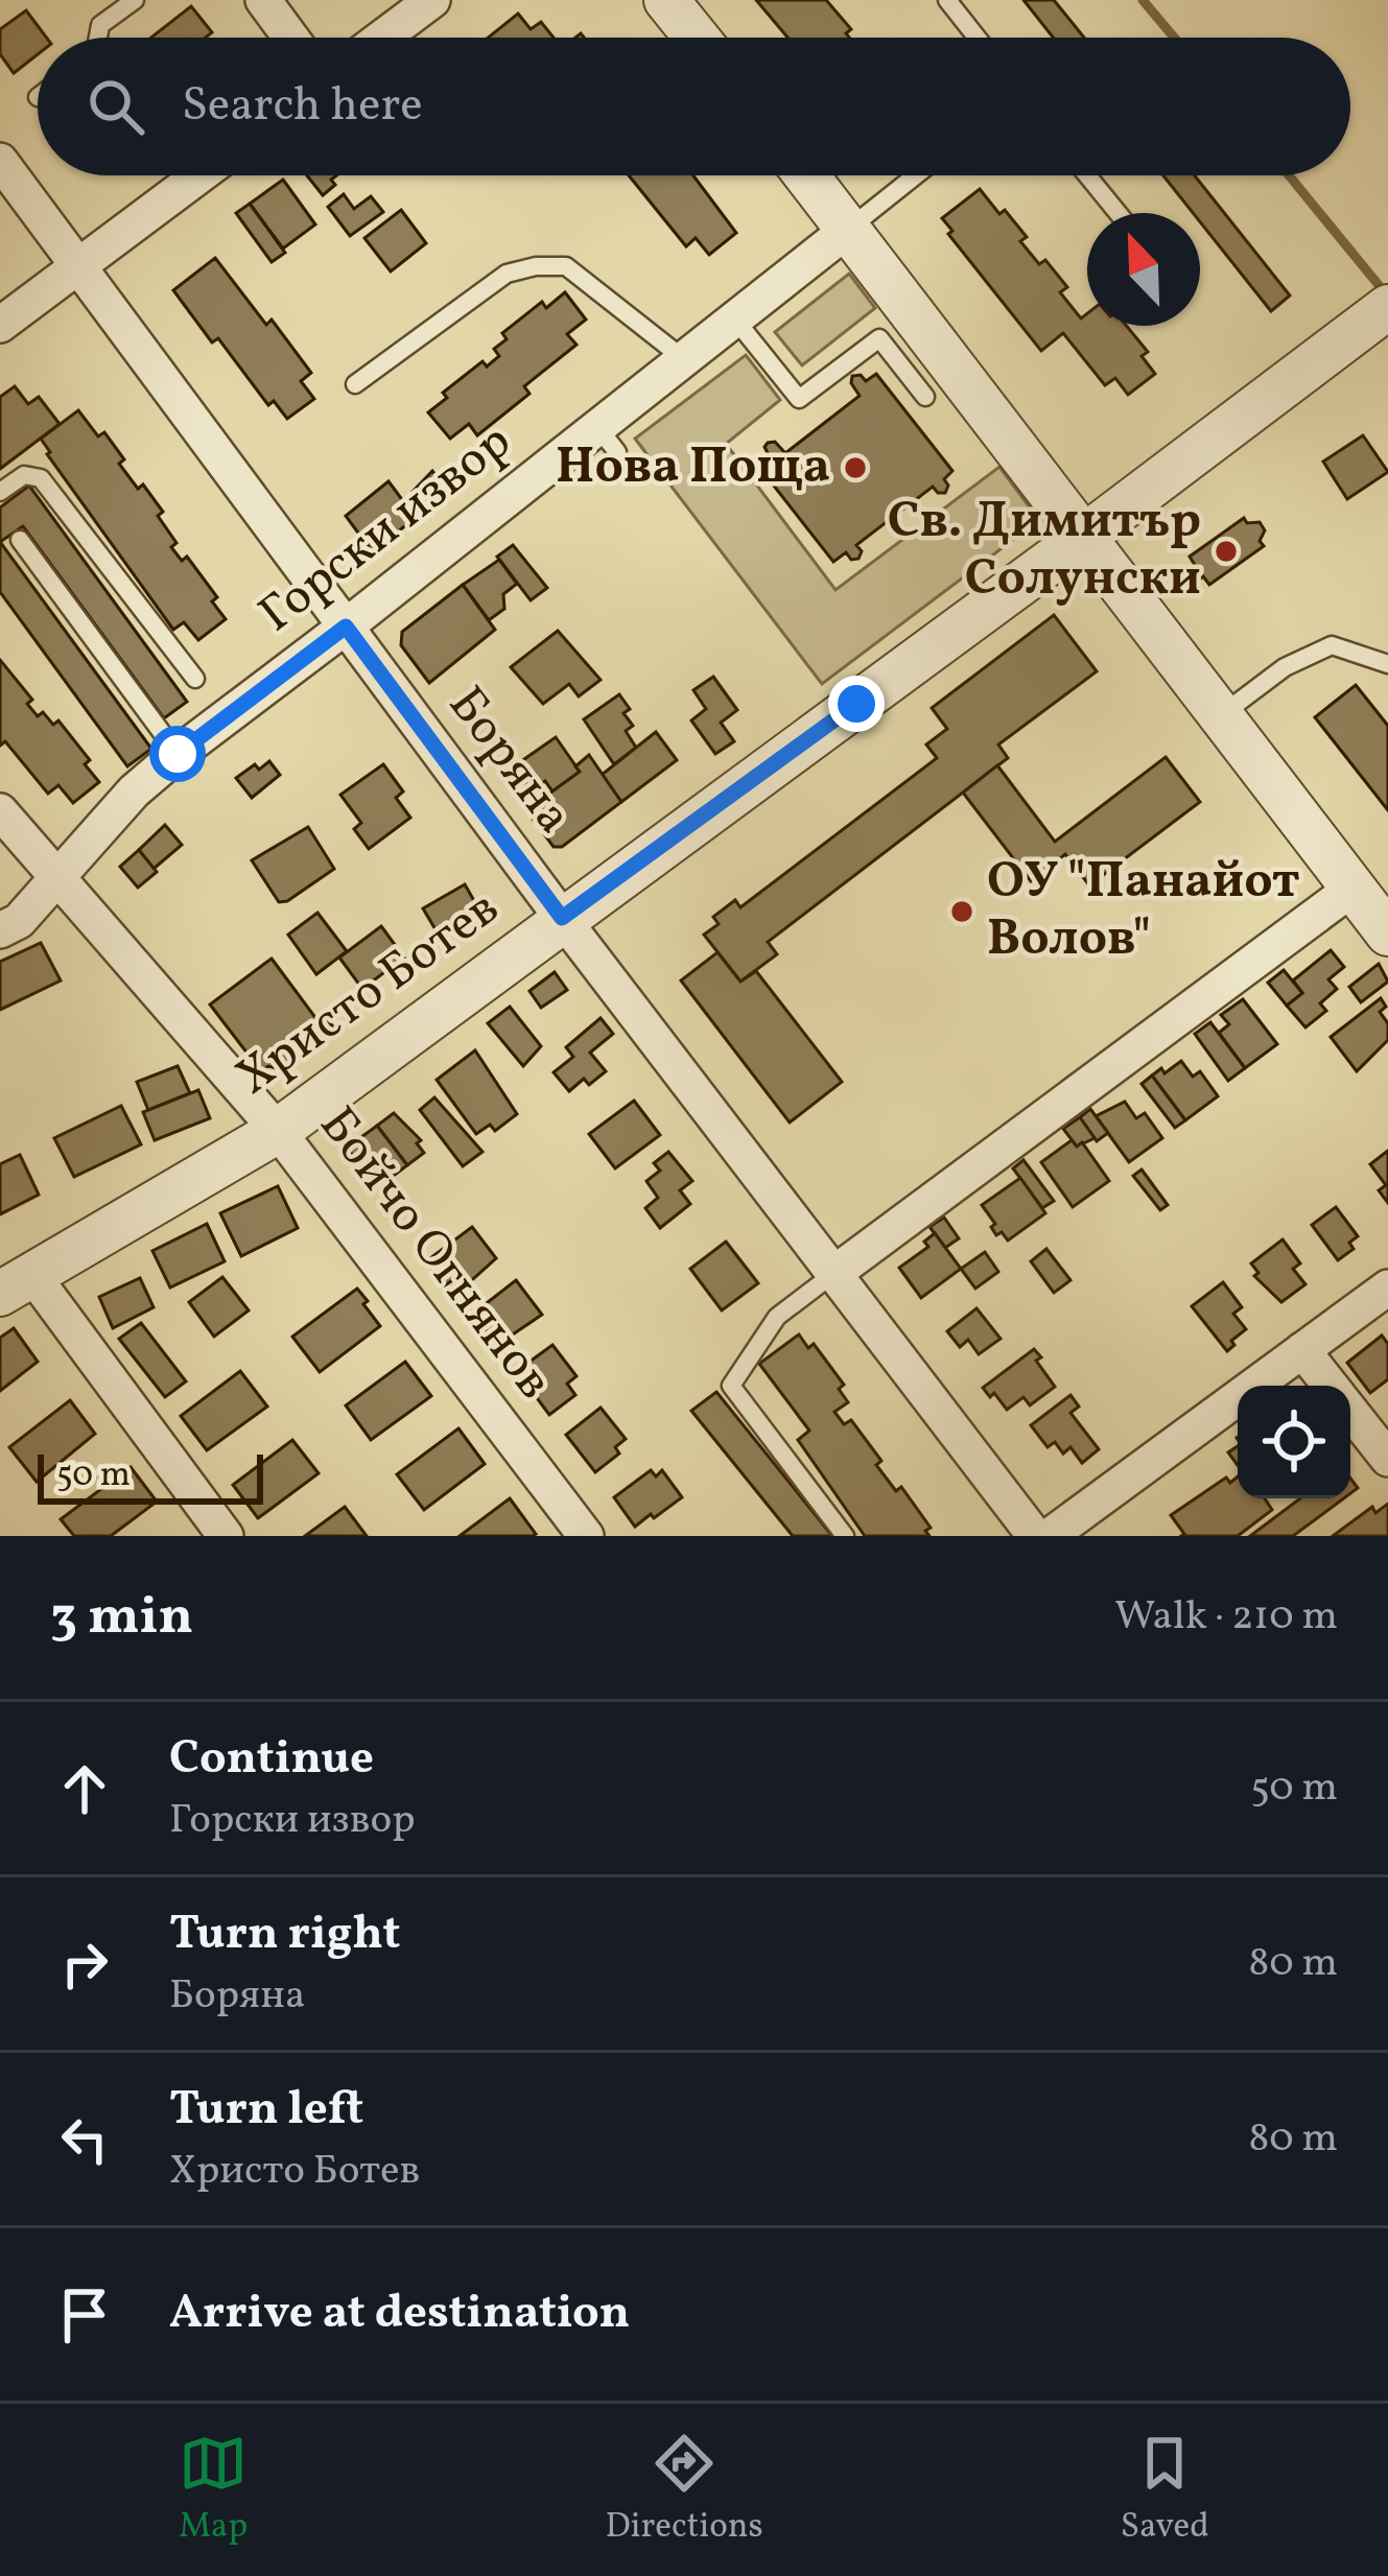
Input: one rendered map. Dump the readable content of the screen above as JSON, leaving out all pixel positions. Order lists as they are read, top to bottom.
{
  "streets": {
    "street": [
      "Горски извор",
      "Боряна",
      "Христо Ботев",
      "Бойчо Огнянов"
    ]
  },
  "crossings": [
    ["Горски извор", "Боряна"],
    ["Горски извор", "Бойчо Огнянов"],
    ["Боряна", "Христо Ботев"],
    ["Христо Ботев", "Бойчо Огнянов"]
  ],
  "places": ["Нова Поща", "Св. Димитър Солунски", "ОУ \"Панайот Волов\""],
  "scale_bar": "50 m",
  "north": "top left",
  "page": {
    "search": "Search here",
    "scale": "50 m",
    "heading": ["3 min", "Walk · 210 m"],
    "list": [
      ["Continue", "Горски извор", "50 m"],
      ["Turn right", "Боряна", "80 m"],
      ["Turn left", "Христо Ботев", "80 m"],
      "Arrive at destination"
    ],
    "nav": ["Map", "Directions", "Saved"]
  }
}
